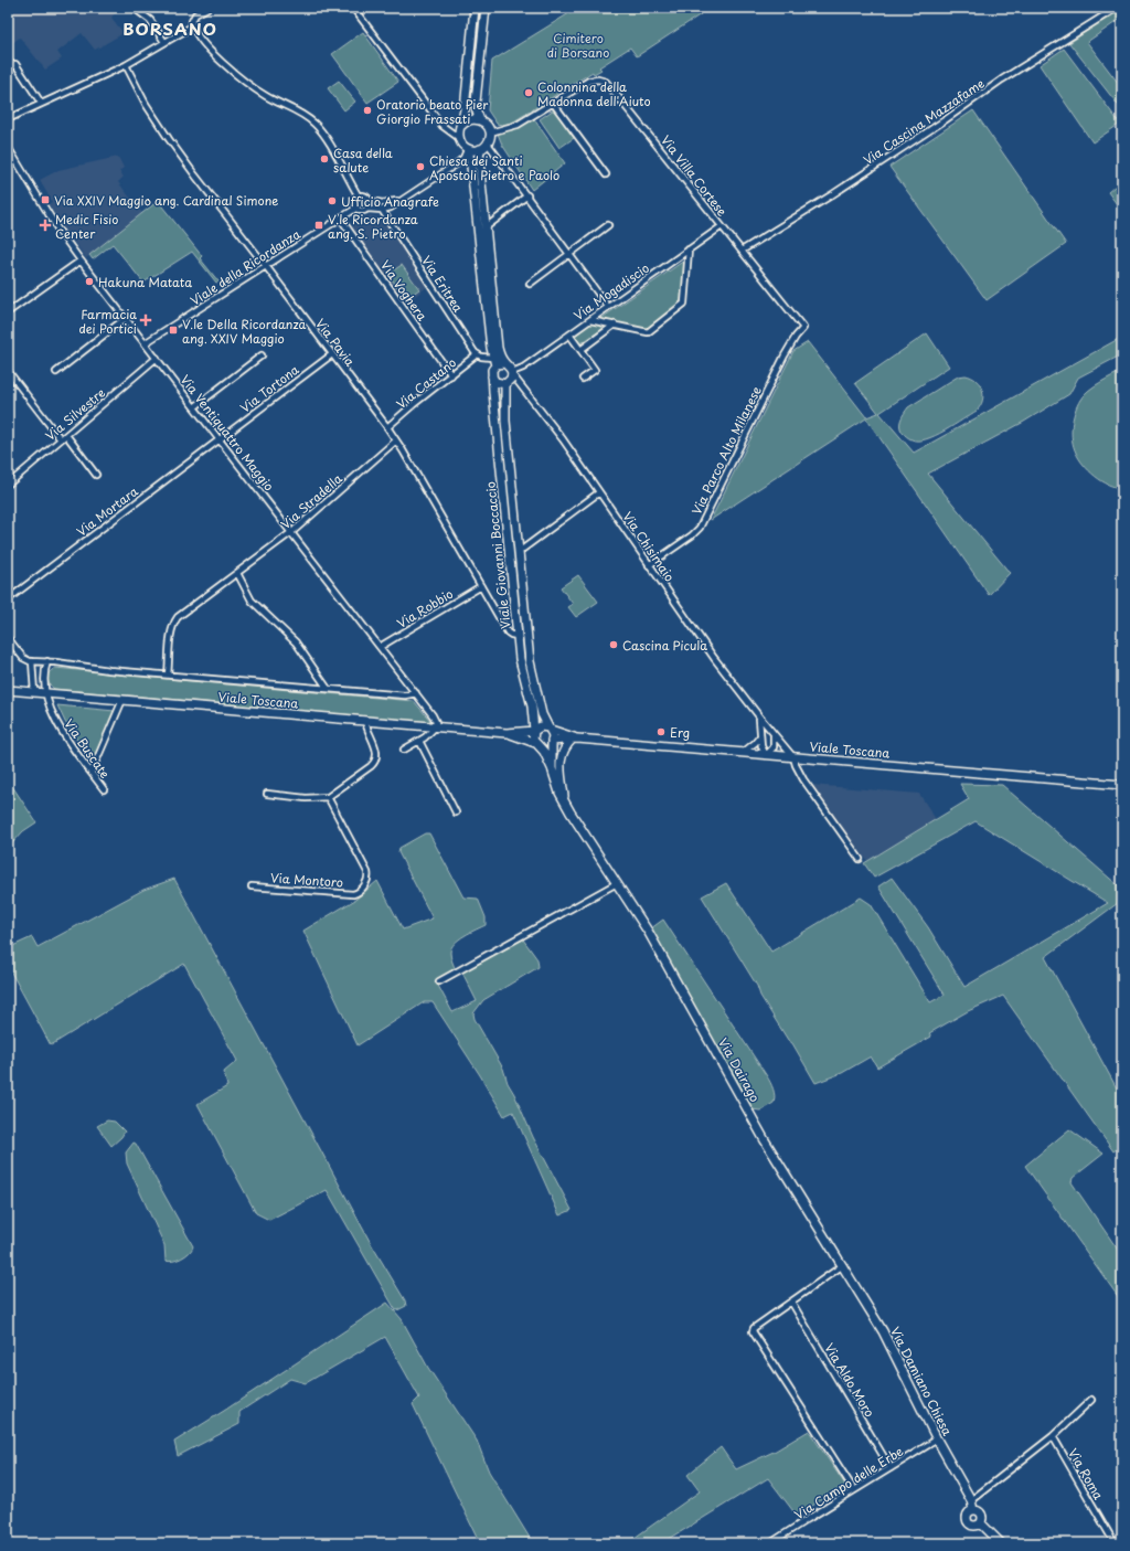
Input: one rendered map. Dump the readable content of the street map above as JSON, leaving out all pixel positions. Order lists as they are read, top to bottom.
{
  "streets": {
    "street": [
      "Via Cascina Mazzafame",
      "Via Villa Cortese",
      "Viale della Ricordanza",
      "Via Eritrea",
      "Via Voghera",
      "Via Mogadiscio",
      "Via Pavia",
      "Via Castano",
      "Via Tortona",
      "Via Silvestre",
      "Via Ventiquattro Maggio",
      "Via Parco Alto Milanese",
      "Via Stradella",
      "Via Mortara",
      "Via Chisimaio",
      "Viale Giovanni Boccaccio",
      "Via Robbio",
      "Viale Toscana",
      "Via Buscate",
      "Via Montoro",
      "Via Dairago",
      "Via Aldo Moro",
      "Via Damiano Chiesa",
      "Via Roma",
      "Via Campo delle Erbe"
    ]
  },
  "crossings": [
    ["Via Cascina Mazzafame", "Via Villa Cortese"],
    ["Via Villa Cortese", "Via Mogadiscio"],
    ["Via Villa Cortese", "Via Parco Alto Milanese"],
    ["Viale della Ricordanza", "Via Voghera"],
    ["Viale della Ricordanza", "Via Pavia"],
    ["Viale della Ricordanza", "Via Ventiquattro Maggio"],
    ["Via Eritrea", "Via Castano"],
    ["Via Voghera", "Via Castano"],
    ["Via Mogadiscio", "Via Chisimaio"],
    ["Via Mogadiscio", "Viale Giovanni Boccaccio"],
    ["Via Pavia", "Via Castano"],
    ["Via Pavia", "Via Tortona"],
    ["Via Pavia", "Via Stradella"],
    ["Via Pavia", "Viale Giovanni Boccaccio"],
    ["Via Pavia", "Via Robbio"],
    ["Via Tortona", "Via Ventiquattro Maggio"],
    ["Via Tortona", "Via Mortara"],
    ["Via Silvestre", "Via Ventiquattro Maggio"],
    ["Via Ventiquattro Maggio", "Via Stradella"],
    ["Via Ventiquattro Maggio", "Via Mortara"],
    ["Via Ventiquattro Maggio", "Via Robbio"],
    ["Via Ventiquattro Maggio", "Viale Toscana"],
    ["Via Parco Alto Milanese", "Via Chisimaio"],
    ["Via Stradella", "Viale Toscana"],
    ["Via Chisimaio", "Viale Giovanni Boccaccio"],
    ["Via Chisimaio", "Viale Toscana"],
    ["Viale Giovanni Boccaccio", "Viale Toscana"],
    ["Viale Toscana", "Via Buscate"],
    ["Via Dairago", "Via Damiano Chiesa"],
    ["Via Aldo Moro", "Via Campo delle Erbe"],
    ["Via Damiano Chiesa", "Via Campo delle Erbe"]
  ],
  "districts": ["BORSANO"],
  "parks": ["Cimitero di Borsano"],
  "places": {
    "other": [
      "Colonnina della Madonna dell'Aiuto",
      "Oratorio beato Pier Giorgio Frassati",
      "Casa della salute",
      "Chiesa dei Santi Apostoli Pietro e Paolo",
      "Ufficio Anagrafe",
      "Hakuna Matata",
      "Cascina Picula",
      "Erg"
    ],
    "transit": ["Via XXIV Maggio ang. Cardinal Simone", "V.le Ricordanza ang. S. Pietro", "V.le Della Ricordanza ang. XXIV Maggio"],
    "health": ["Medic Fisio Center", "Farmacia dei Portici"]
  }
}
